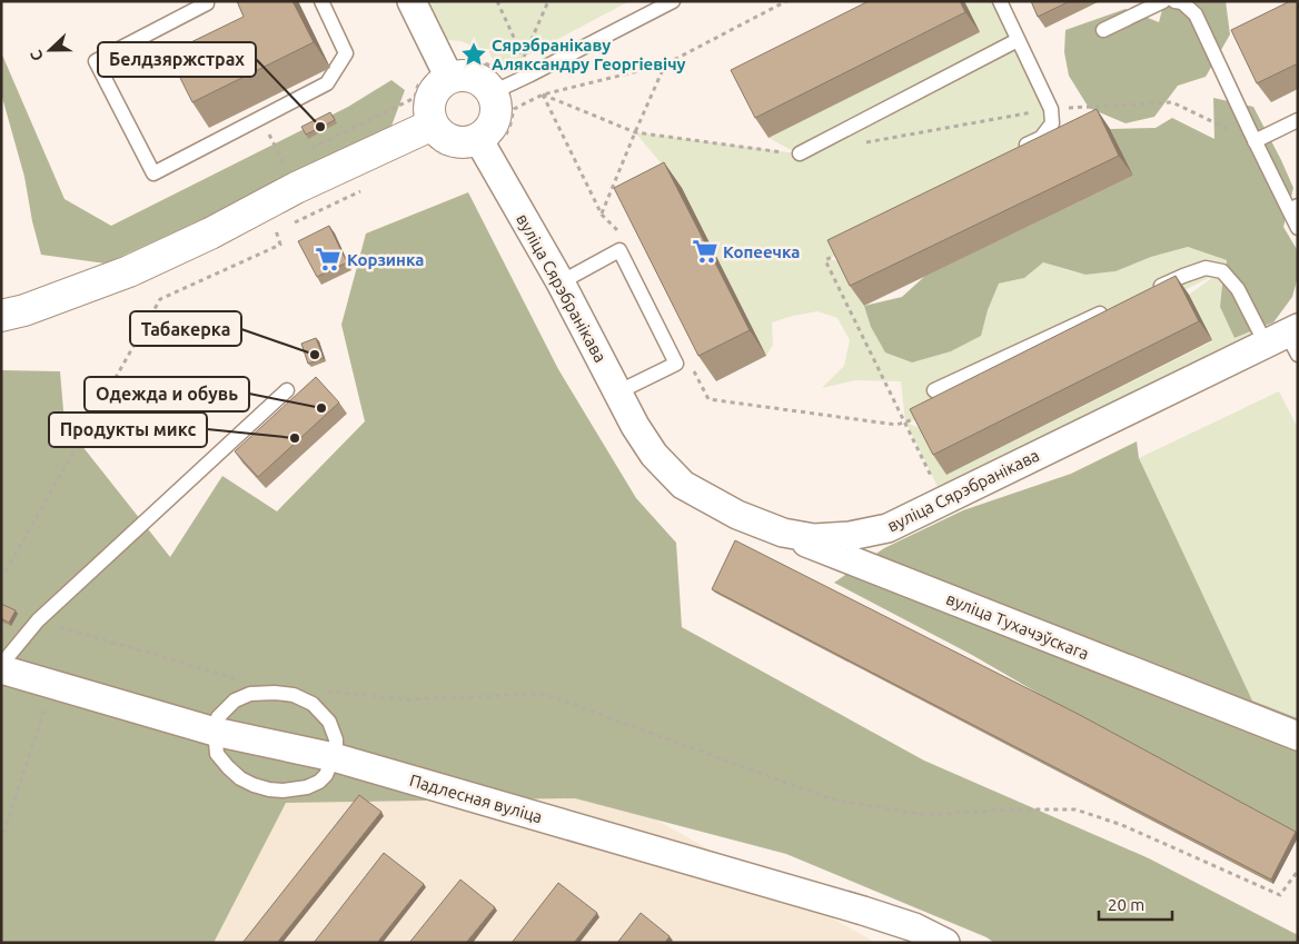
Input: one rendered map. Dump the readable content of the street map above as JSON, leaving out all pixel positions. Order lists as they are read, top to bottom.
{
  "streets": {
    "street": ["вуліца Сярэбранікава", "вуліца Тухачэўскага", "Падлесная вуліца"]
  },
  "crossings": [
    ["вуліца Сярэбранікава", "вуліца Тухачэўскага"]
  ],
  "places": {
    "place": ["Сярэбранікаву Аляксандру Георгіевічу"],
    "other": [
      "Белдзяржстрах",
      "Табакерка",
      "Одежда и обувь",
      "Продукты микс"
    ],
    "supermarket": ["Копеечка", "Корзинка"]
  },
  "scale_bar": "20 m",
  "north": "left"
}
